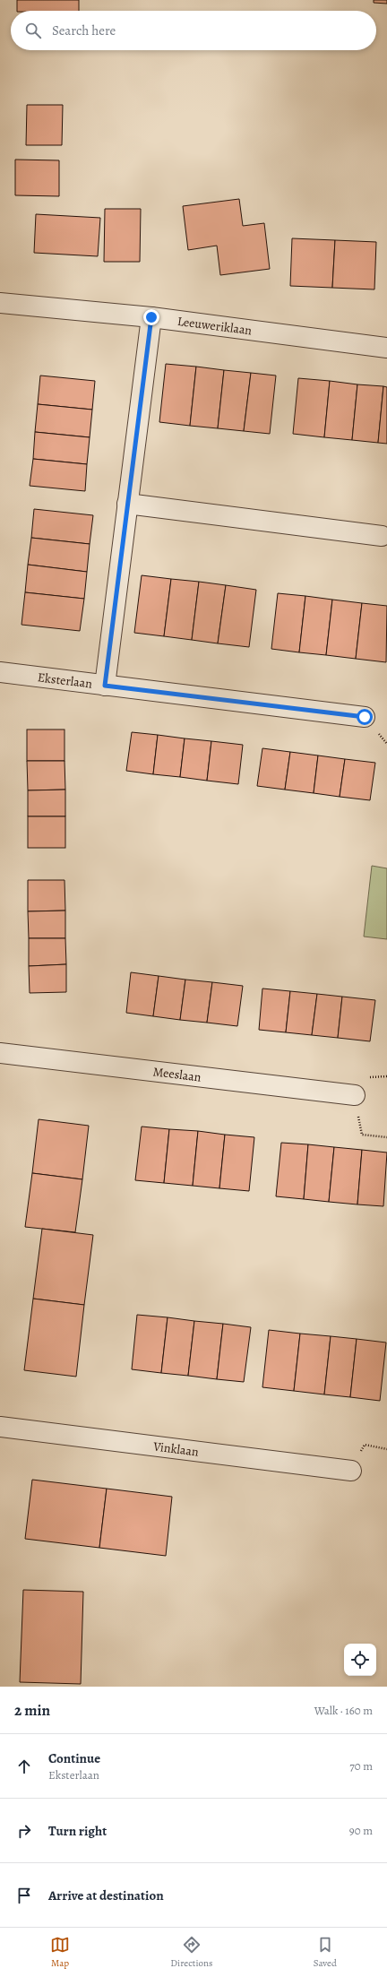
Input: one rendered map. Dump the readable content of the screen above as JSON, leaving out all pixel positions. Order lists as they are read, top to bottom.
{
  "streets": {
    "street": [
      "Leeuweriklaan",
      "Eksterlaan",
      "Meeslaan",
      "Vinklaan"
    ]
  },
  "page": {
    "search": "Search here",
    "heading": ["2 min", "Walk · 160 m"],
    "list": [
      ["Continue", "Eksterlaan", "70 m"],
      ["Turn right", "90 m"],
      "Arrive at destination"
    ],
    "nav": ["Map", "Directions", "Saved"]
  }
}
